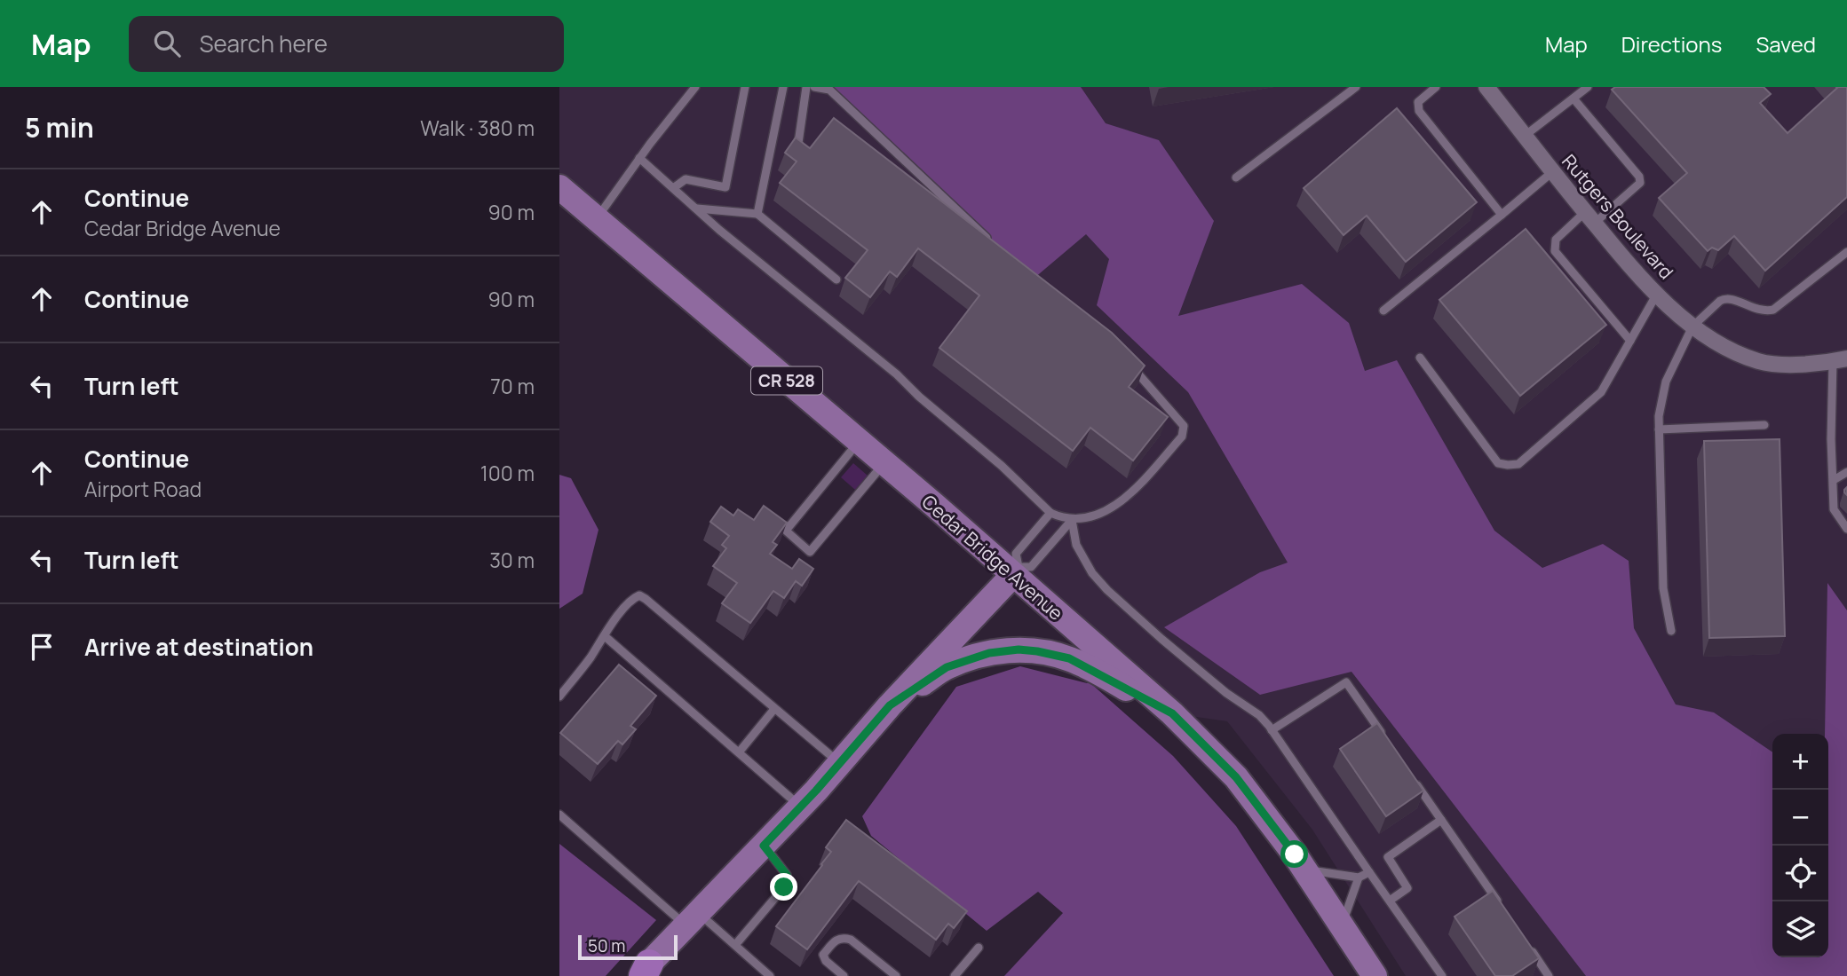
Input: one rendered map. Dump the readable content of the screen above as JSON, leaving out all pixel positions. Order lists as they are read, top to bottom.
{
  "streets": {
    "main road": ["CR 528", "Cedar Bridge Avenue"],
    "street": ["Rutgers Boulevard"]
  },
  "scale_bar": "50 m",
  "page": {
    "header": "Map",
    "search": "Search here",
    "nav": ["Map", "Directions", "Saved"],
    "heading": ["5 min", "Walk · 380 m"],
    "list": [
      ["Continue", "Cedar Bridge Avenue", "90 m"],
      ["Continue", "90 m"],
      ["Turn left", "70 m"],
      ["Continue", "Airport Road", "100 m"],
      ["Turn left", "30 m"],
      "Arrive at destination"
    ],
    "map_buttons": ["+", "−"],
    "scale": "50 m"
  }
}
